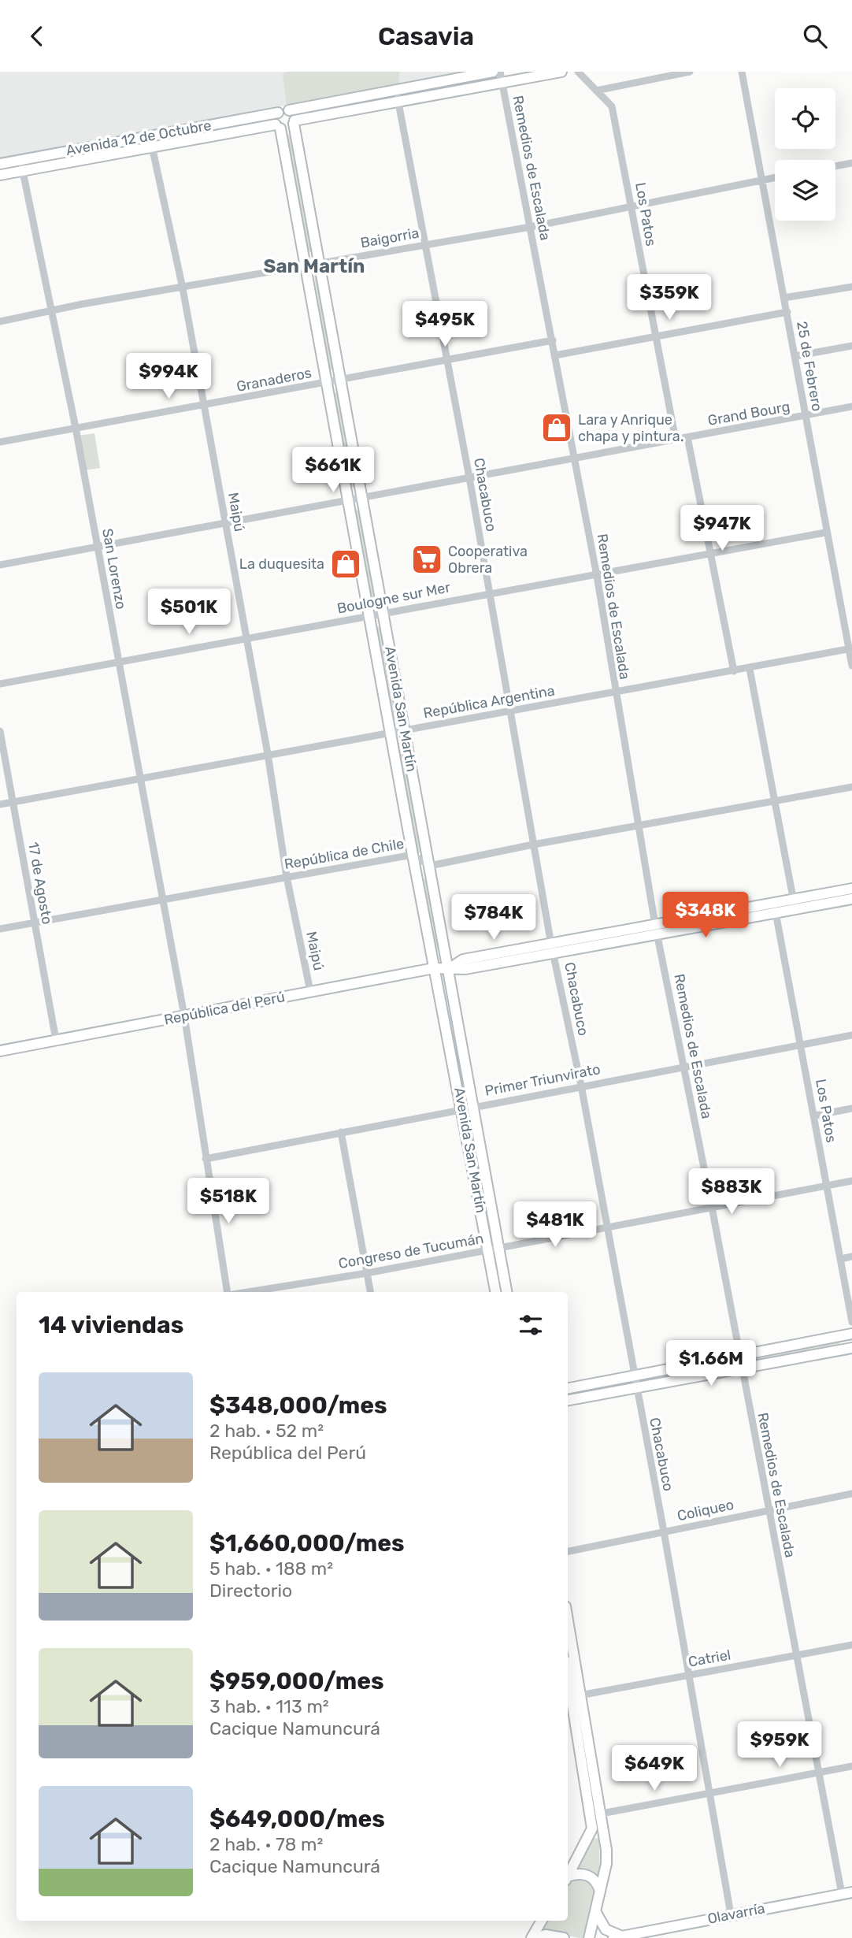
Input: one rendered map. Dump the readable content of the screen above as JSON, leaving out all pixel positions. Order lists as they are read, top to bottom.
{
  "streets": {
    "main road": [
      "Avenida 12 de Octubre",
      "Avenida San Martín",
      "República del Perú",
      "Olavarría"
    ],
    "street": [
      "Remedios de Escalada",
      "Los Patos",
      "Baigorria",
      "25 de Febrero",
      "Granaderos",
      "Grand Bourg",
      "Chacabuco",
      "Maipú",
      "San Lorenzo",
      "Boulogne sur Mer",
      "República Argentina",
      "República de Chile",
      "17 de Agosto",
      "Primer Triunvirato",
      "Congreso de Tucumán",
      "Coliqueo",
      "Catriel"
    ]
  },
  "crossings": [
    ["Avenida 12 de Octubre", "Maipú"],
    ["Avenida 12 de Octubre", "San Lorenzo"],
    ["Avenida 12 de Octubre", "Avenida San Martín"],
    ["Remedios de Escalada", "Baigorria"],
    ["Remedios de Escalada", "Granaderos"],
    ["Remedios de Escalada", "Grand Bourg"],
    ["Remedios de Escalada", "Boulogne sur Mer"],
    ["Remedios de Escalada", "República Argentina"],
    ["Remedios de Escalada", "República del Perú"],
    ["Remedios de Escalada", "Primer Triunvirato"],
    ["Remedios de Escalada", "Congreso de Tucumán"],
    ["Remedios de Escalada", "Coliqueo"],
    ["Remedios de Escalada", "Catriel"],
    ["Remedios de Escalada", "Olavarría"],
    ["Los Patos", "Baigorria"],
    ["Los Patos", "Grand Bourg"],
    ["Los Patos", "República del Perú"],
    ["Los Patos", "Primer Triunvirato"],
    ["Los Patos", "Congreso de Tucumán"],
    ["Baigorria", "25 de Febrero"],
    ["Baigorria", "Chacabuco"],
    ["Baigorria", "Maipú"],
    ["Baigorria", "San Lorenzo"],
    ["Baigorria", "Avenida San Martín"],
    ["25 de Febrero", "Grand Bourg"],
    ["25 de Febrero", "Boulogne sur Mer"],
    ["25 de Febrero", "República Argentina"],
    ["Granaderos", "Chacabuco"],
    ["Granaderos", "Maipú"],
    ["Granaderos", "San Lorenzo"],
    ["Granaderos", "Avenida San Martín"],
    ["Grand Bourg", "Chacabuco"],
    ["Grand Bourg", "Maipú"],
    ["Grand Bourg", "San Lorenzo"],
    ["Grand Bourg", "Avenida San Martín"],
    ["Chacabuco", "Boulogne sur Mer"],
    ["Chacabuco", "República Argentina"],
    ["Chacabuco", "República del Perú"],
    ["Chacabuco", "Primer Triunvirato"],
    ["Chacabuco", "Congreso de Tucumán"],
    ["Chacabuco", "Coliqueo"],
    ["Chacabuco", "Catriel"],
    ["Chacabuco", "Olavarría"],
    ["Maipú", "Boulogne sur Mer"],
    ["Maipú", "República Argentina"],
    ["Maipú", "República de Chile"],
    ["Maipú", "República del Perú"],
    ["San Lorenzo", "Boulogne sur Mer"],
    ["San Lorenzo", "República Argentina"],
    ["San Lorenzo", "República de Chile"],
    ["San Lorenzo", "República del Perú"],
    ["San Lorenzo", "Primer Triunvirato"],
    ["Boulogne sur Mer", "Avenida San Martín"],
    ["República Argentina", "Avenida San Martín"],
    ["República Argentina", "17 de Agosto"],
    ["Avenida San Martín", "República de Chile"],
    ["Avenida San Martín", "República del Perú"],
    ["Avenida San Martín", "Primer Triunvirato"],
    ["Avenida San Martín", "Congreso de Tucumán"],
    ["República de Chile", "17 de Agosto"],
    ["17 de Agosto", "República del Perú"]
  ],
  "districts": ["San Martín"],
  "places": {
    "shop": ["Lara y Anrique chapa y pintura.", "La duquesita"],
    "supermarket": ["Cooperativa Obrera"]
  },
  "page": {
    "header": "Casavia",
    "price": [
      "$359K",
      "$495K",
      "$994K",
      "$661K",
      "$947K",
      "$501K",
      "$348K",
      "$784K",
      "$883K",
      "$518K",
      "$481K",
      "$1.66M",
      "$959K",
      "$649K"
    ],
    "heading": "14 viviendas",
    "list": [
      {
        "name": "$348,000/mes",
        "note": "2 hab. · 52 m² · República del Perú"
      },
      {
        "name": "$1,660,000/mes",
        "note": "5 hab. · 188 m² · Directorio"
      },
      {
        "name": "$959,000/mes",
        "note": "3 hab. · 113 m² · Cacique Namuncurá"
      },
      {
        "name": "$649,000/mes",
        "note": "2 hab. · 78 m² · Cacique Namuncurá"
      }
    ]
  }
}
